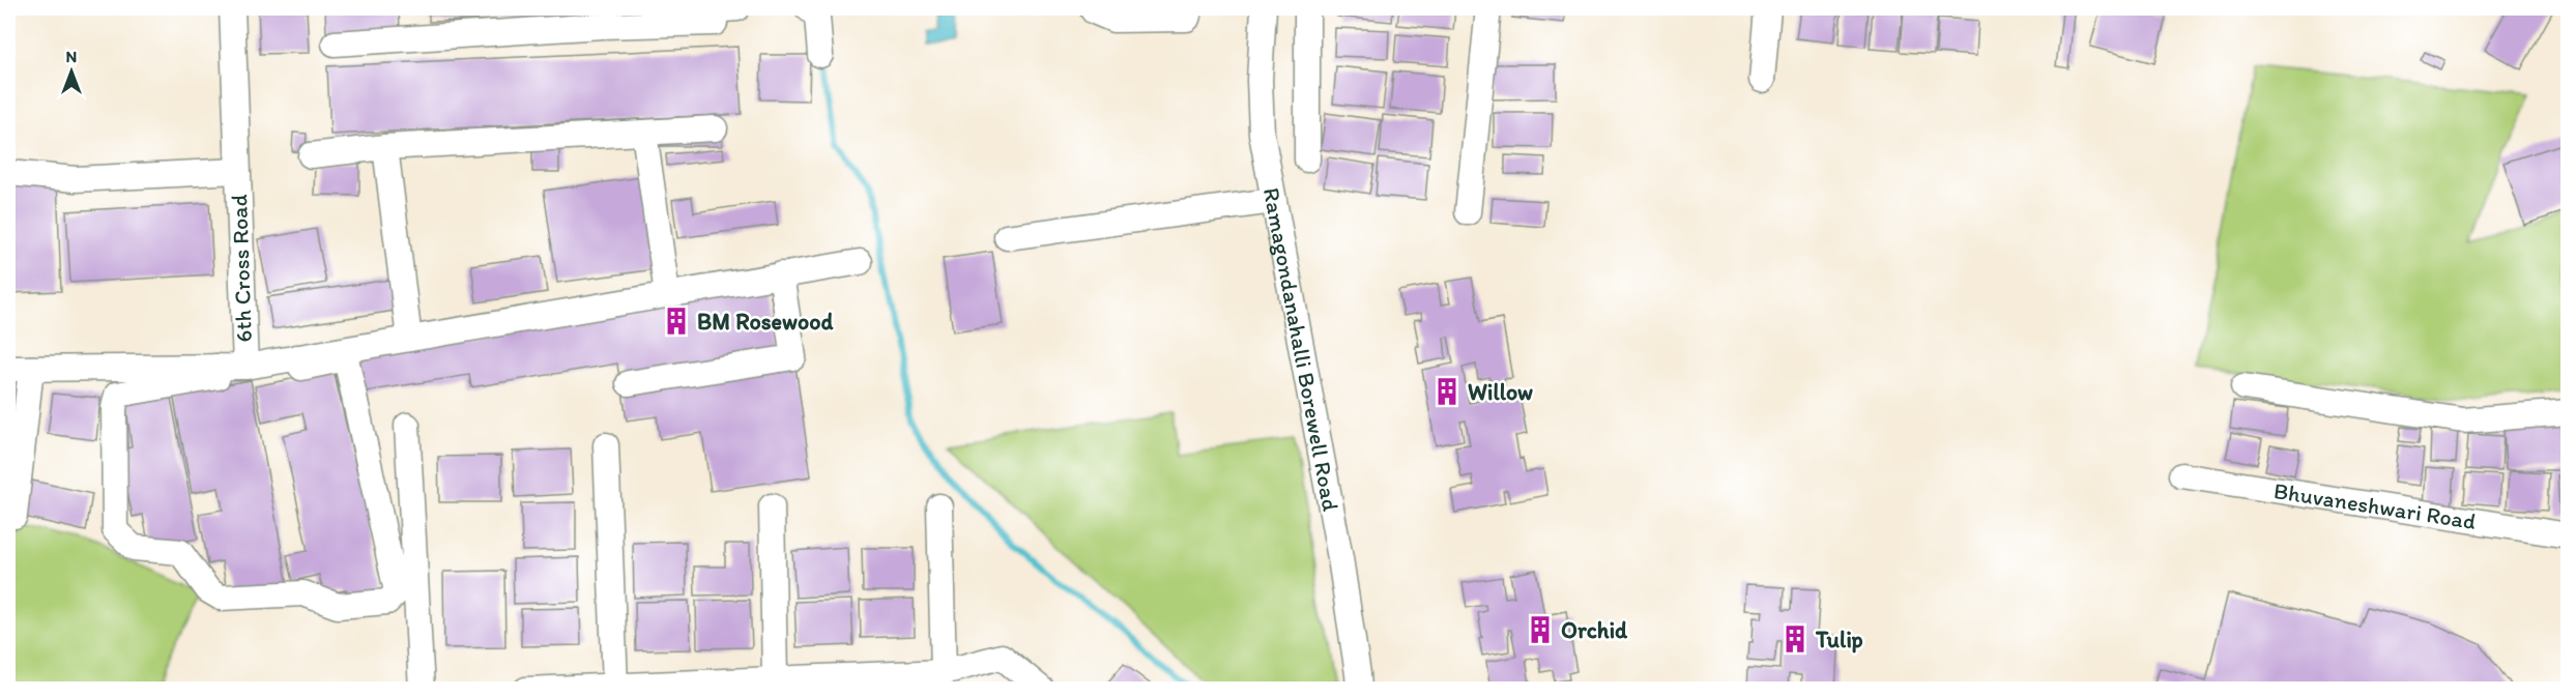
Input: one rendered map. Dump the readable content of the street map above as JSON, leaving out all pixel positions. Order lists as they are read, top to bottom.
{
  "streets": {
    "street": ["6th Cross Road", "Ramagondanahalli Borewell Road", "Bhuvaneshwari Road"]
  },
  "places": {
    "building": [
      "BM Rosewood",
      "Willow",
      "Orchid",
      "Tulip"
    ]
  },
  "north": "top"
}
